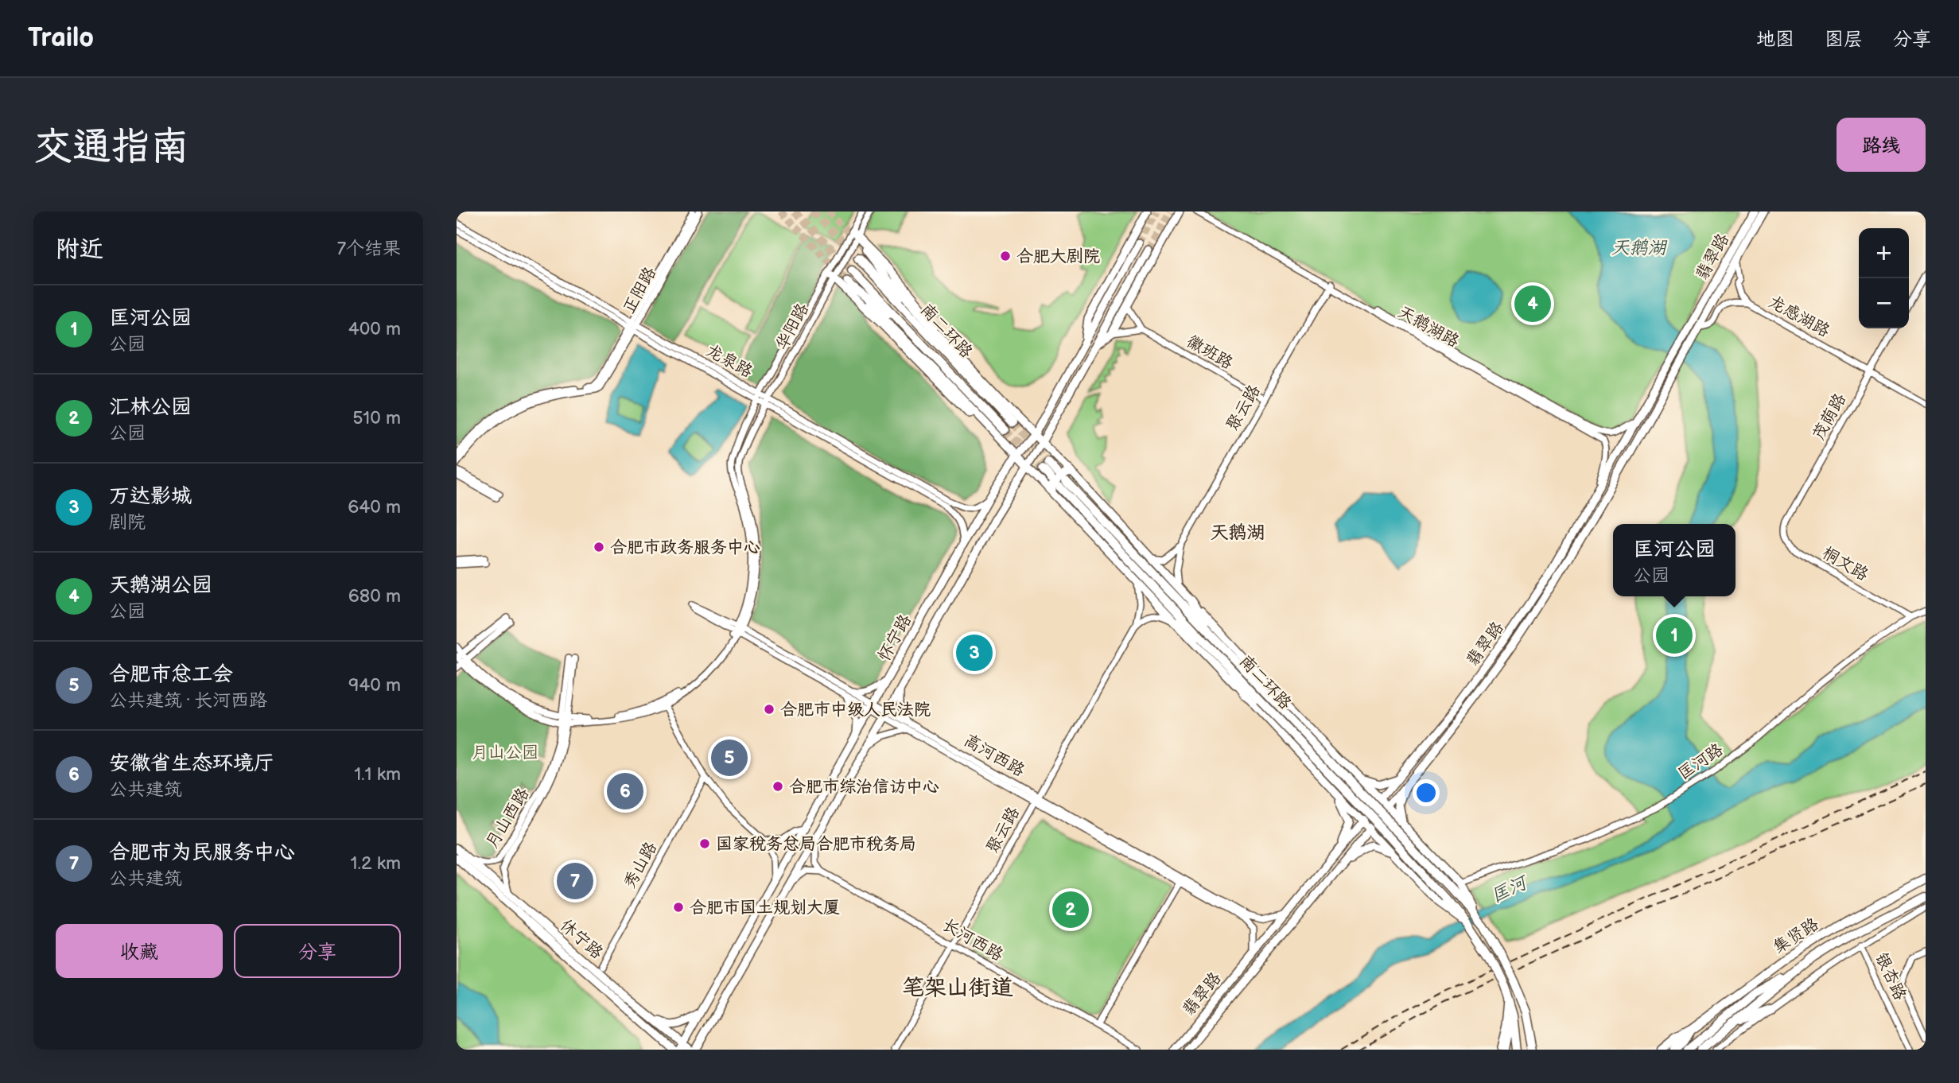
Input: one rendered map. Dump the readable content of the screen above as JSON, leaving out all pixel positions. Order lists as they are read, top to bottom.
{
  "streets": {
    "highway": ["南二环路", "集贤路"],
    "main road": ["翡翠路", "怀宁路", "休宁路"],
    "street": [
      "正阳路",
      "龙感湖路",
      "华阳路",
      "天鹅湖路",
      "徽班路",
      "龙泉路",
      "聚云路",
      "茂荫路",
      "桐文路",
      "高河西路",
      "匡河路",
      "月山西路",
      "秀山路",
      "长河西路",
      "银杏路"
    ]
  },
  "crossings": [
    ["翡翠路", "天鹅湖路"],
    ["翡翠路", "高河西路"],
    ["正阳路", "龙泉路"],
    ["龙感湖路", "茂荫路"],
    ["华阳路", "龙泉路"],
    ["天鹅湖路", "聚云路"],
    ["南二环路", "匡河路"],
    ["徽班路", "聚云路"],
    ["龙泉路", "怀宁路"],
    ["聚云路", "高河西路"],
    ["聚云路", "长河西路"],
    ["茂荫路", "桐文路"],
    ["桐文路", "匡河路"],
    ["怀宁路", "高河西路"],
    ["怀宁路", "休宁路"],
    ["月山西路", "休宁路"]
  ],
  "districts": ["天鹅湖", "笔架山街道"],
  "water": ["天鹅湖", "匡河"],
  "parks": ["月山公园"],
  "places": [
    "合肥大剧院",
    "合肥市政务服务中心",
    "合肥市中级人民法院",
    "合肥市综治信访中心",
    "国家税务总局合肥市税务局",
    "合肥市国土规划大厦"
  ],
  "page": {
    "header": "Trailo",
    "nav": ["地图", "图层", "分享"],
    "buttons": [
      "路线",
      ["收藏", "分享"]
    ],
    "title": "交通指南",
    "heading": ["附近", "7个结果"],
    "map_buttons": ["+", "−"],
    "pins": [
      "4",
      "1",
      "3",
      "5",
      "6",
      "7",
      "2"
    ],
    "list": [
      {
        "mark": "1",
        "name": "匡河公园",
        "note": "公园",
        "value": "400 m"
      },
      {
        "mark": "2",
        "name": "汇林公园",
        "note": "公园",
        "value": "510 m"
      },
      {
        "mark": "3",
        "name": "万达影城",
        "note": "剧院",
        "value": "640 m"
      },
      {
        "mark": "4",
        "name": "天鹅湖公园",
        "note": "公园",
        "value": "680 m"
      },
      {
        "mark": "5",
        "name": "合肥市总工会",
        "note": "公共建筑 · 长河西路",
        "value": "940 m"
      },
      {
        "mark": "6",
        "name": "安徽省生态环境厅",
        "note": "公共建筑",
        "value": "1.1 km"
      },
      {
        "mark": "7",
        "name": "合肥市为民服务中心",
        "note": "公共建筑",
        "value": "1.2 km"
      }
    ],
    "popup": ["匡河公园", "公园"]
  }
}
